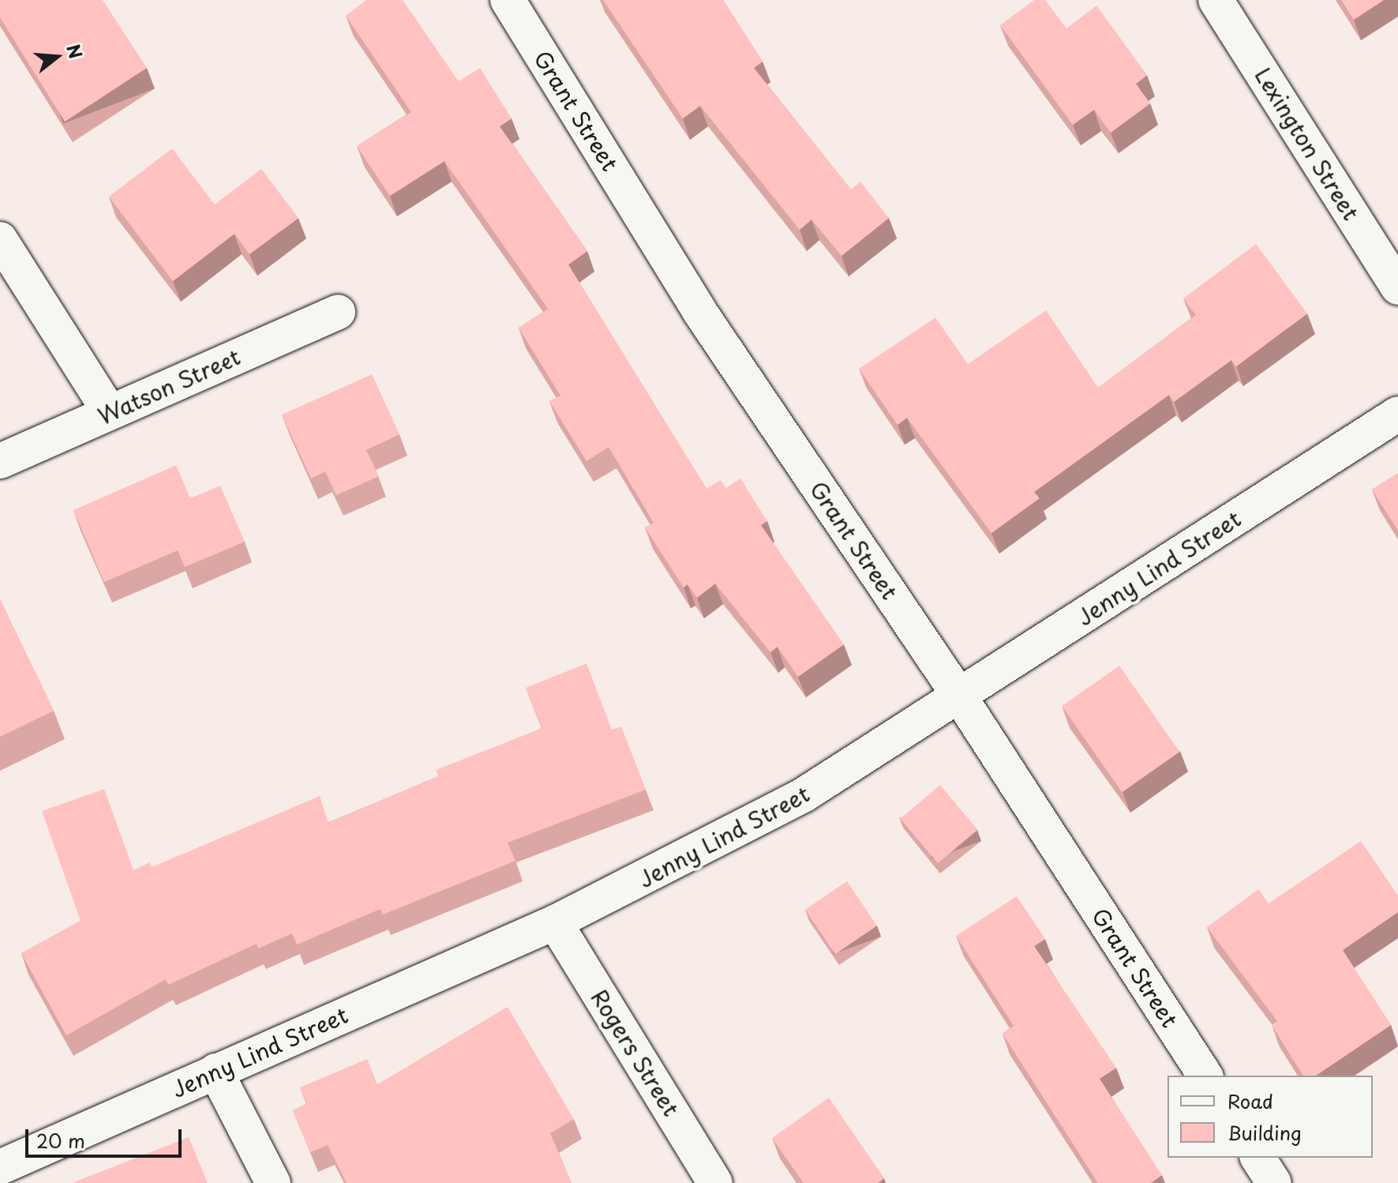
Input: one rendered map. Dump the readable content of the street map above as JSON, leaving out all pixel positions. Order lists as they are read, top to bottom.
{
  "streets": {
    "street": [
      "Grant Street",
      "Lexington Street",
      "Watson Street",
      "Jenny Lind Street",
      "Rogers Street"
    ]
  },
  "crossings": [
    ["Grant Street", "Jenny Lind Street"],
    ["Jenny Lind Street", "Rogers Street"]
  ],
  "legend": ["Road", "Building"],
  "scale_bar": "20 m",
  "north": "right"
}
